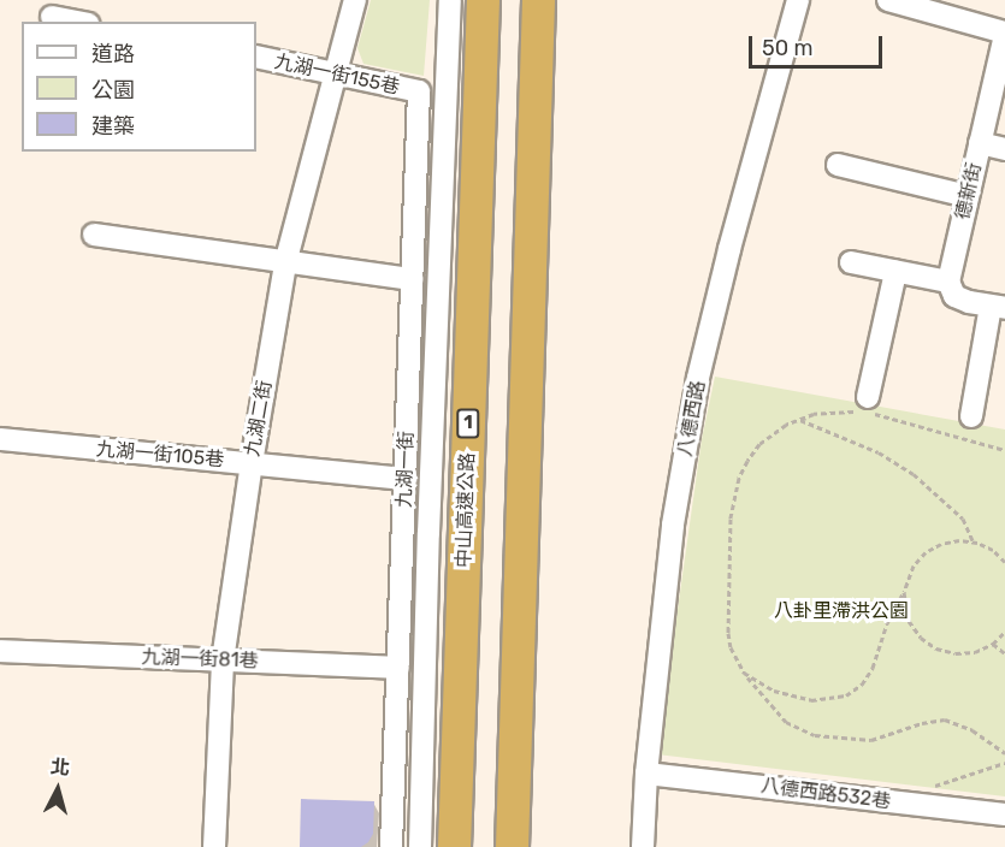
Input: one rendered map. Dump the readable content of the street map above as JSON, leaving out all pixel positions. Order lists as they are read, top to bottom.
{
  "streets": {
    "highway": ["1", "中山高速公路"],
    "street": [
      "九湖一街155巷",
      "德新街",
      "九湖二街",
      "八德西路",
      "九湖一街105巷",
      "九湖一街",
      "九湖一街81巷",
      "八德西路532巷"
    ]
  },
  "crossings": [
    ["九湖一街155巷", "九湖二街"],
    ["九湖一街155巷", "九湖一街"],
    ["九湖二街", "九湖一街105巷"],
    ["九湖二街", "九湖一街81巷"],
    ["八德西路", "八德西路532巷"],
    ["九湖一街105巷", "九湖一街"],
    ["九湖一街", "九湖一街81巷"]
  ],
  "parks": ["八卦里滯洪公園"],
  "legend": ["道路", "公園", "建築"],
  "scale_bar": "50 m",
  "north": "top"
}
